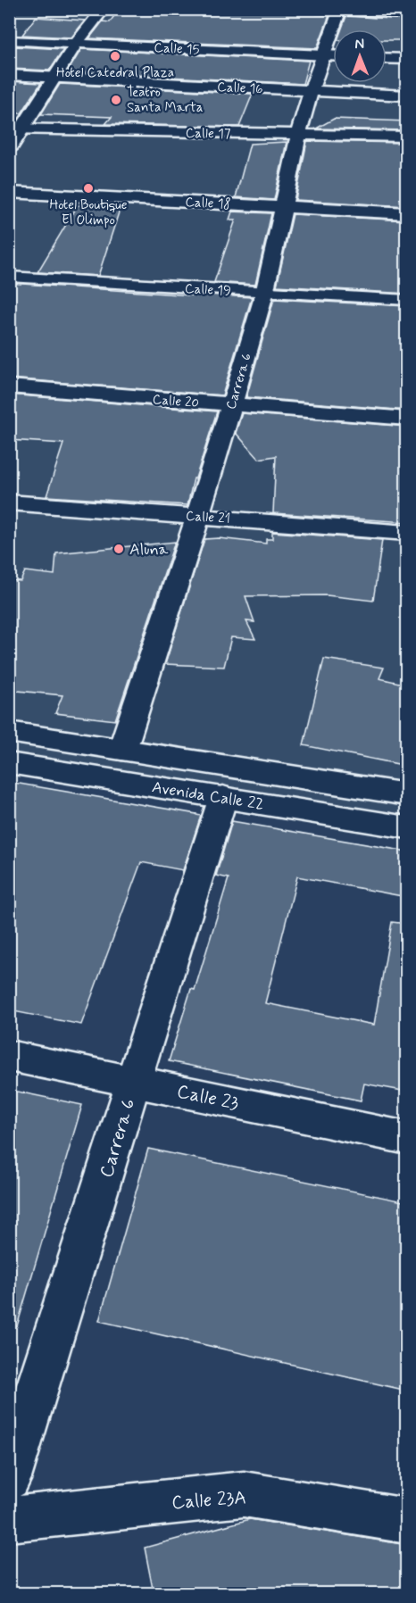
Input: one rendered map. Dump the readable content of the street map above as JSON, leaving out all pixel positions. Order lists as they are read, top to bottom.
{
  "streets": {
    "street": [
      "Calle 15",
      "Calle 16",
      "Calle 17",
      "Calle 18",
      "Calle 19",
      "Carrera 6",
      "Calle 20",
      "Calle 21",
      "Avenida Calle 22",
      "Calle 23",
      "Calle 23A"
    ]
  },
  "crossings": [
    ["Calle 15", "Carrera 6"],
    ["Calle 16", "Carrera 6"],
    ["Calle 17", "Carrera 6"],
    ["Calle 18", "Carrera 6"],
    ["Calle 19", "Carrera 6"],
    ["Carrera 6", "Calle 20"],
    ["Carrera 6", "Calle 21"],
    ["Carrera 6", "Avenida Calle 22"],
    ["Carrera 6", "Calle 23"]
  ],
  "places": [
    "Hotel Catedral Plaza",
    "Teatro Santa Marta",
    "Hotel Boutique El Olimpo",
    "Aluna"
  ],
  "north": "top"
}
